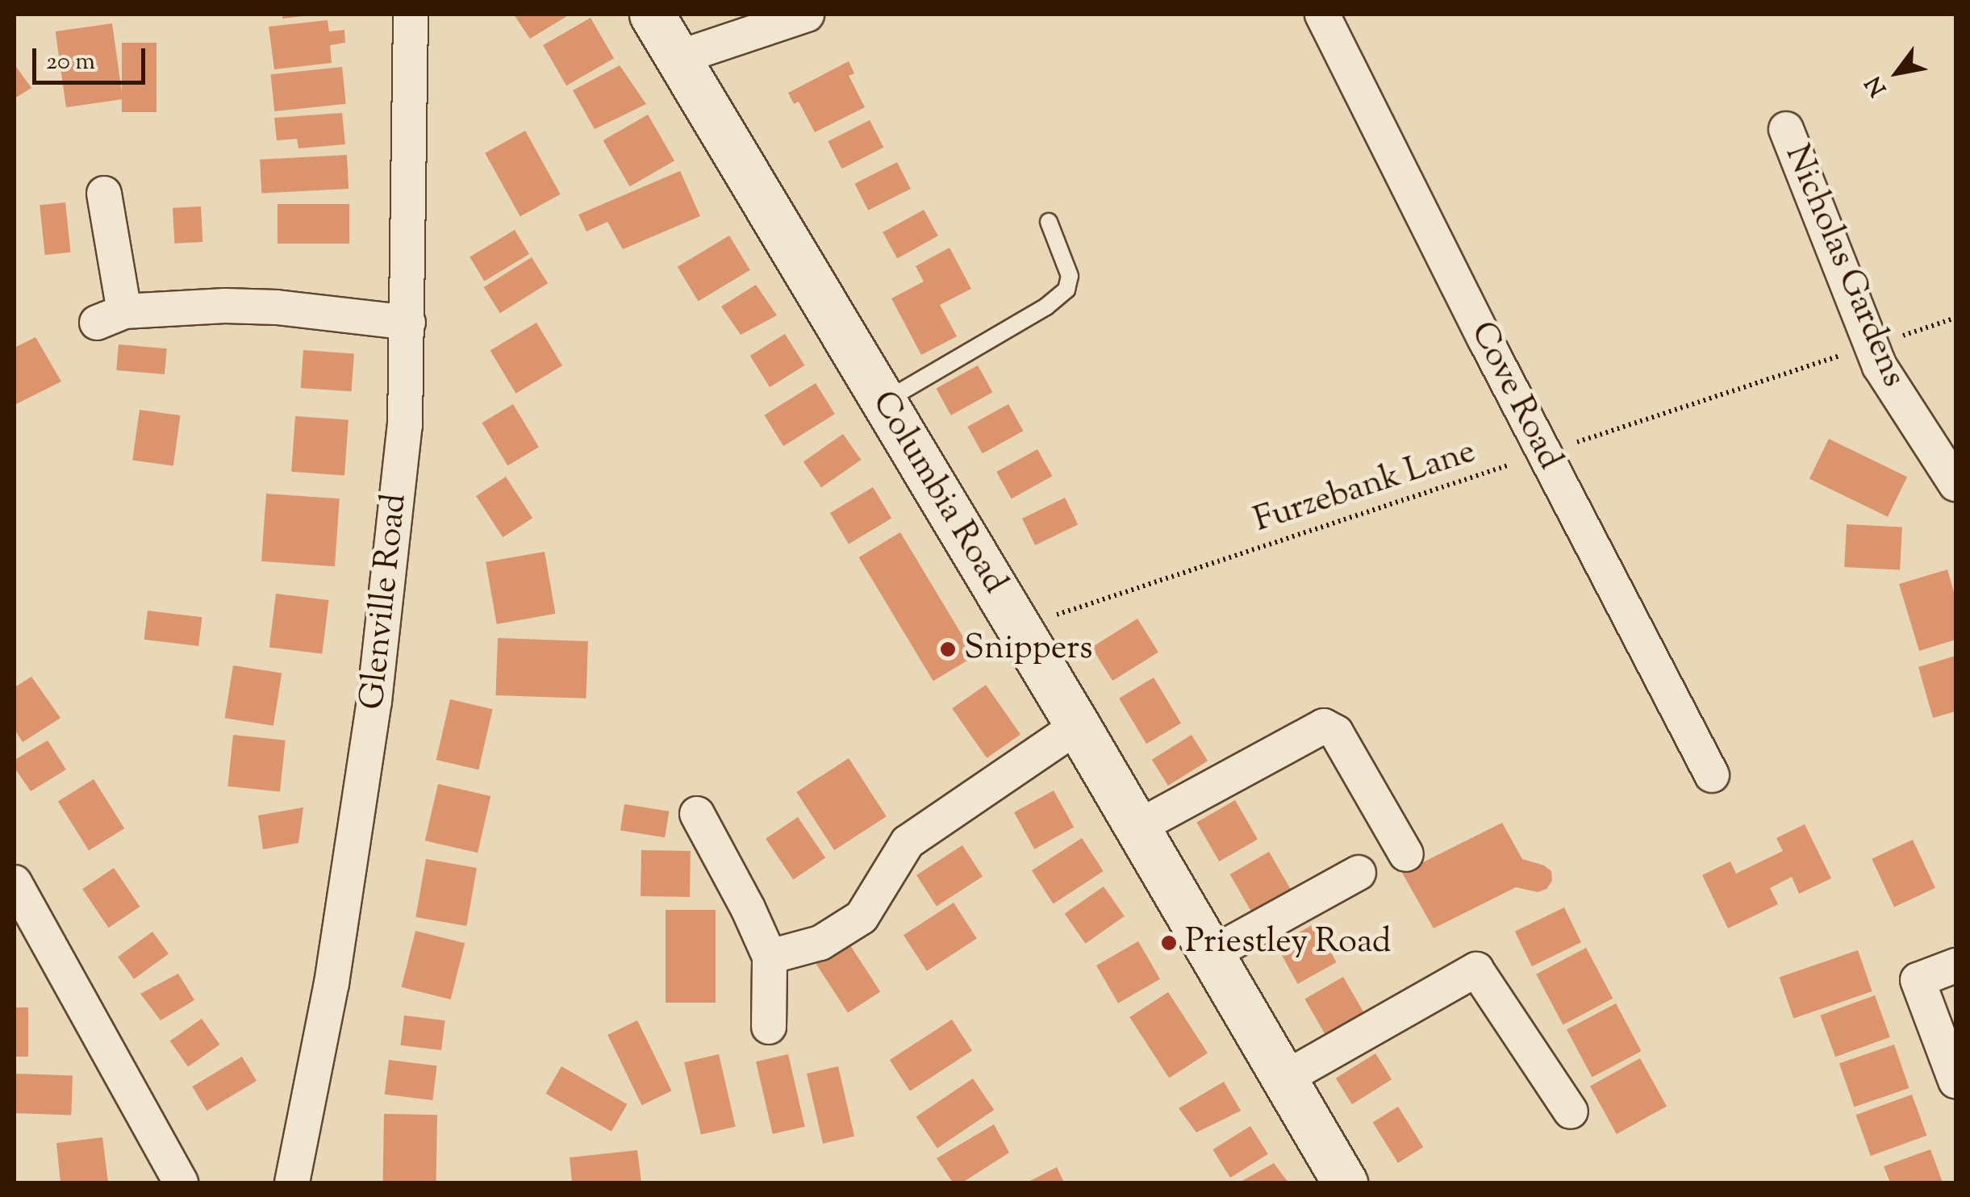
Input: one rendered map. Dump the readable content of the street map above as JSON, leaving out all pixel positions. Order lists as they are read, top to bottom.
{
  "streets": {
    "street": [
      "Nicholas Gardens",
      "Cove Road",
      "Columbia Road",
      "Glenville Road"
    ],
    "path": ["Furzebank Lane"]
  },
  "crossings": [
    ["Nicholas Gardens", "Furzebank Lane"],
    ["Cove Road", "Furzebank Lane"],
    ["Furzebank Lane", "Columbia Road"]
  ],
  "places": ["Snippers", "Priestley Road"],
  "scale_bar": "20 m",
  "north": "bottom left"
}
